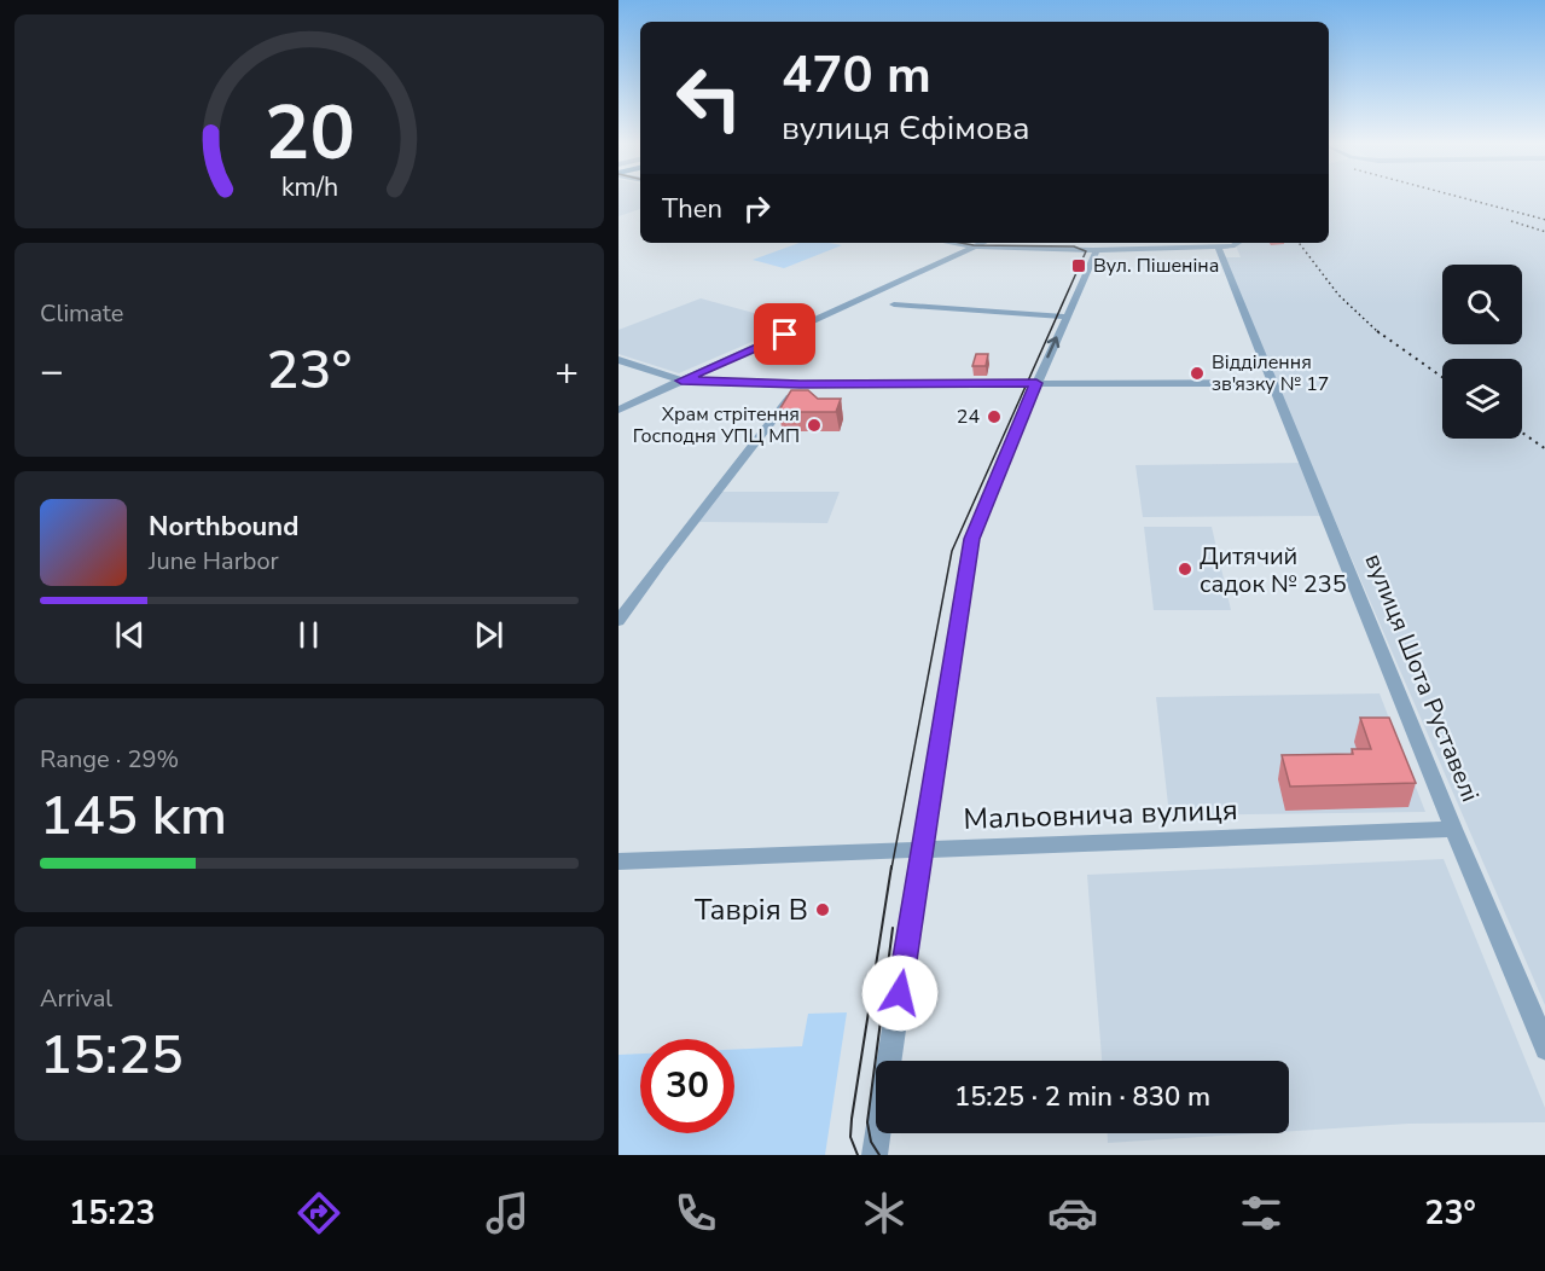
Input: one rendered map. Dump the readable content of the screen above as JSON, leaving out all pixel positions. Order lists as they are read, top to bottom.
{
  "streets": {
    "street": ["вулиця Шота Руставелі", "Мальовнича вулиця"]
  },
  "crossings": [
    ["вулиця Шота Руставелі", "Мальовнича вулиця"]
  ],
  "places": {
    "transit": ["Вул. Пішеніна"],
    "other": [
      "Відділення зв'язку № 17",
      "24",
      "Храм стрітення Господня УПЦ МП",
      "Дитячий садок № 235",
      "Таврія В"
    ]
  },
  "page": {
    "turn": ["470 m", "вулиця Єфімова"],
    "then": "Then",
    "tile": [
      "Climate",
      ["Range · 29%", "145 km"],
      ["Arrival", "15:25"]
    ],
    "heat": ["−", "23°", "+"],
    "song": ["Northbound", "June Harbor"],
    "limit": "30",
    "trip": "15:25 · 2 min · 830 m",
    "tabs": ["15:23", "23°"],
    "gauge": ["20", "km/h"]
  }
}
